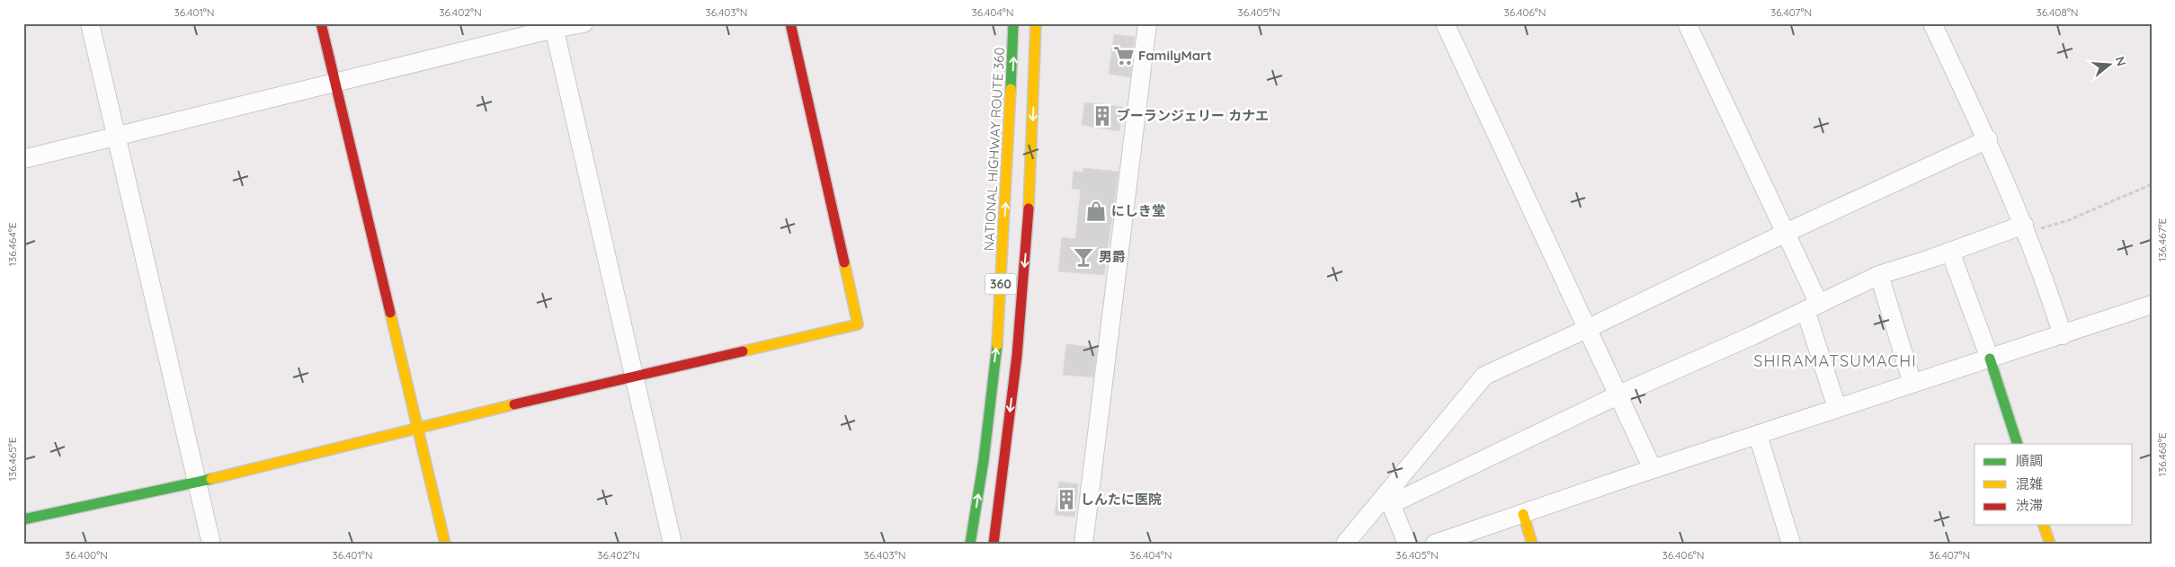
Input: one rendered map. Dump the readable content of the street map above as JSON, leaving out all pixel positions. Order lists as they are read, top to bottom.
{
  "streets": {
    "main road": ["NATIONAL HIGHWAY ROUTE 360", "360"]
  },
  "districts": ["SHIRAMATSUMACHI"],
  "places": {
    "supermarket": ["FamilyMart"],
    "building": ["ブーランジェリー カナエ", "しんたに医院"],
    "shop": ["にしき堂"],
    "bar": ["男爵"]
  },
  "legend": ["順調", "混雑", "渋滞"],
  "north": "right",
  "coordinates": [
    "36.401°N",
    "36.402°N",
    "36.403°N",
    "36.404°N",
    "36.405°N",
    "36.406°N",
    "36.407°N",
    "36.408°N",
    "136.467°E",
    "136.464°E",
    "136.468°E",
    "136.465°E",
    "36.400°N"
  ]
}
